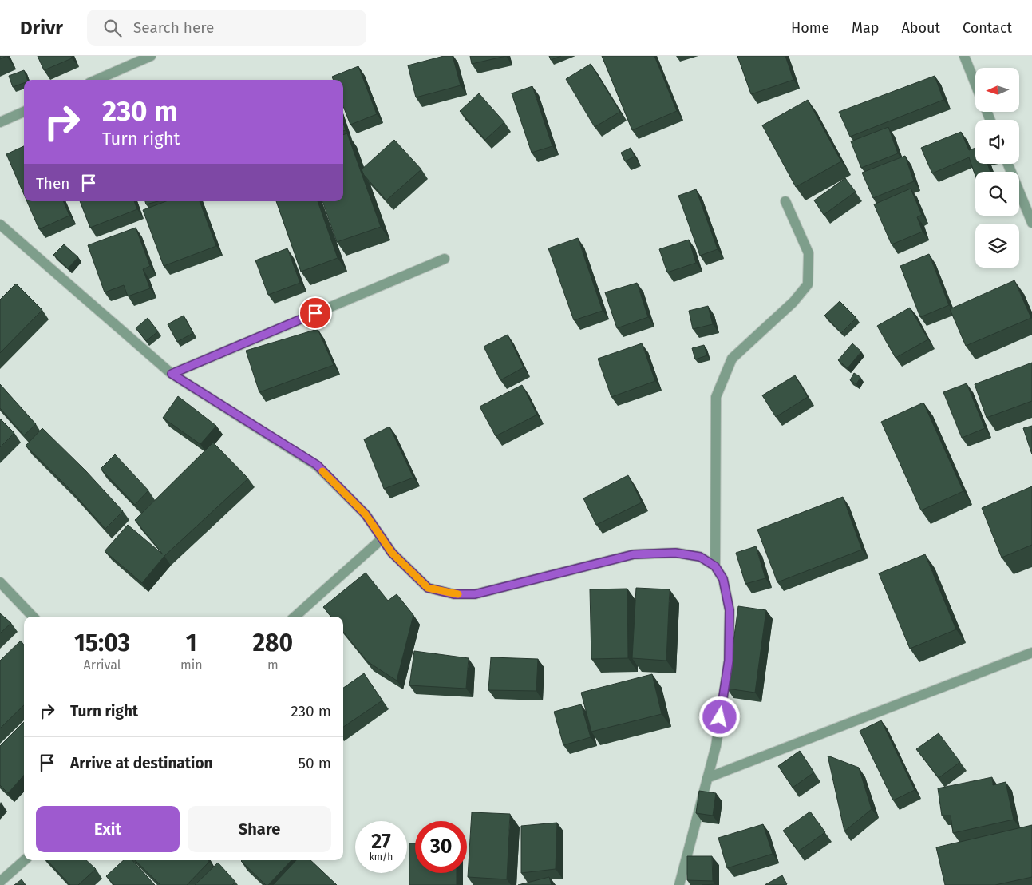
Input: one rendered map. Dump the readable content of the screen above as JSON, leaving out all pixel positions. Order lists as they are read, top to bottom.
{
  "north": "left",
  "page": {
    "header": "Drivr",
    "search": "Search here",
    "nav": [
      "Home",
      "Map",
      "About",
      "Contact"
    ],
    "turn": ["230 m", "Turn right"],
    "then": "Then",
    "eta": [
      "15:03",
      "Arrival",
      "1",
      "min",
      "280",
      "m"
    ],
    "list": [
      {
        "name": "Turn right",
        "value": "230 m"
      },
      {
        "name": "Arrive at destination",
        "value": "50 m"
      }
    ],
    "buttons": ["Exit", "Share"],
    "speed": "27 km/h",
    "limit": "30"
  }
}
